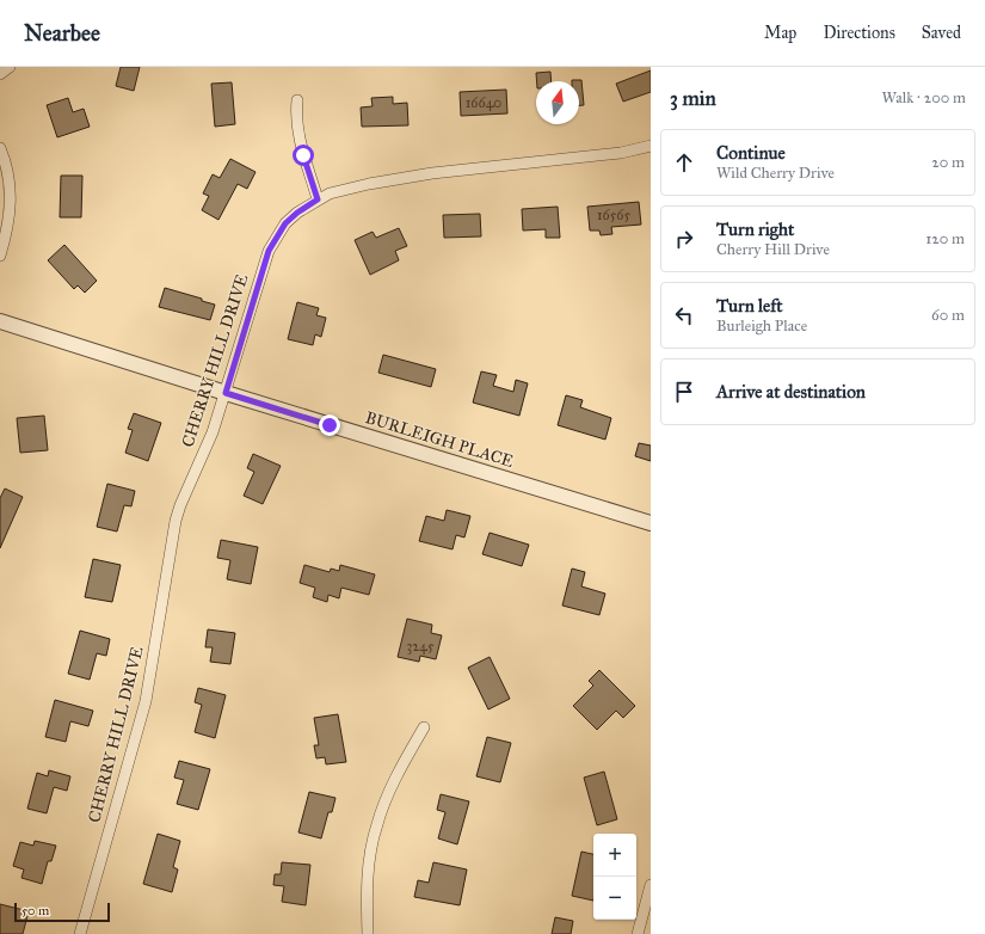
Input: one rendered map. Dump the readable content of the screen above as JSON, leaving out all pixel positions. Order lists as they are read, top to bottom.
{
  "streets": {
    "street": ["CHERRY HILL DRIVE", "BURLEIGH PLACE"]
  },
  "crossings": [
    ["CHERRY HILL DRIVE", "BURLEIGH PLACE"]
  ],
  "house_numbers": ["16640", "16565", "3245"],
  "scale_bar": "50 m",
  "north": "top",
  "page": {
    "header": "Nearbee",
    "nav": ["Map", "Directions", "Saved"],
    "heading": ["3 min", "Walk · 200 m"],
    "list": [
      ["Continue", "Wild Cherry Drive", "20 m"],
      ["Turn right", "Cherry Hill Drive", "120 m"],
      ["Turn left", "Burleigh Place", "60 m"],
      "Arrive at destination"
    ],
    "map_buttons": ["+", "−"],
    "scale": "50 m"
  }
}
